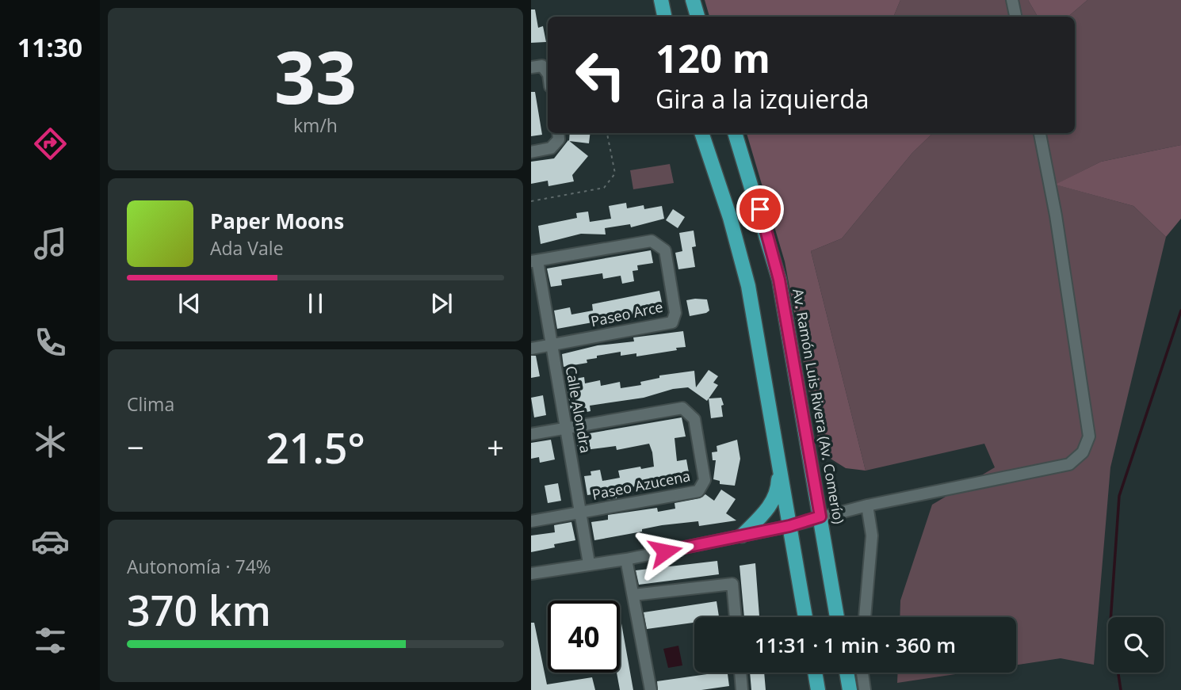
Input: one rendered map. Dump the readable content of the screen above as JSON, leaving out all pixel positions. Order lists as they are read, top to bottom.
{
  "streets": {
    "main road": ["Av. Ramón Luis Rivera (Av. Comerío)"],
    "street": ["Paseo Arce", "Calle Alondra", "Paseo Azucena"]
  },
  "crossings": [
    ["Paseo Arce", "Calle Alondra"],
    ["Calle Alondra", "Paseo Azucena"]
  ],
  "page": {
    "tabs": "11:30",
    "tile": [
      ["33", "km/h"],
      "Clima",
      ["Autonomía · 74%", "370 km"]
    ],
    "turn": ["120 m", "Gira a la izquierda"],
    "song": ["Paper Moons", "Ada Vale"],
    "heat": ["−", "21.5°", "+"],
    "limit": "40",
    "trip": "11:31 · 1 min · 360 m"
  }
}
